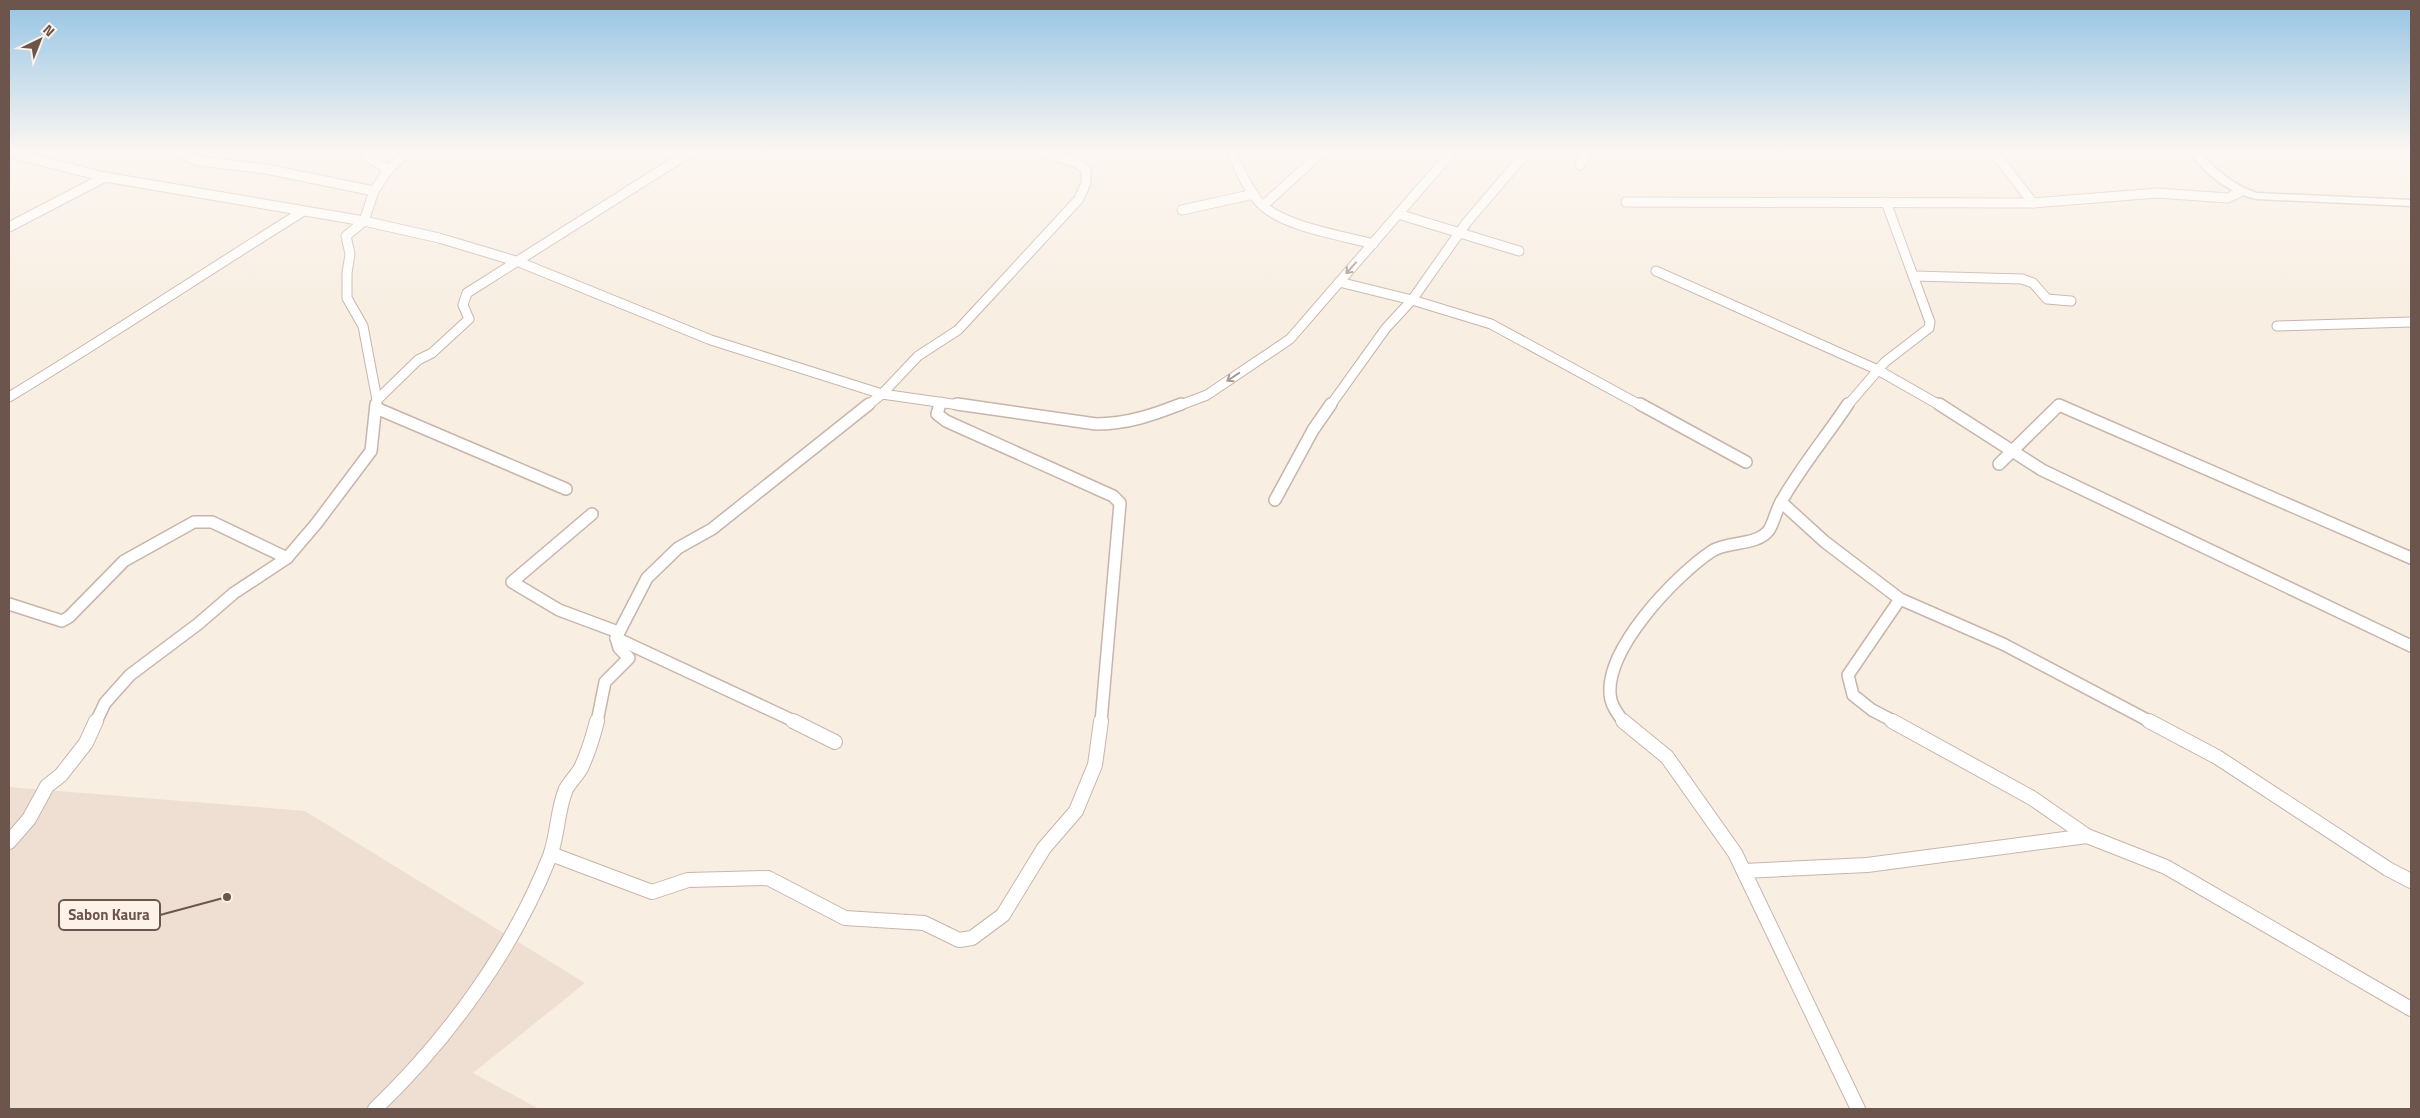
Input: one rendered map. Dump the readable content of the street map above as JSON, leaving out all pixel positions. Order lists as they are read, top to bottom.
{
  "places": ["Sabon Kaura"],
  "north": "top right"
}
